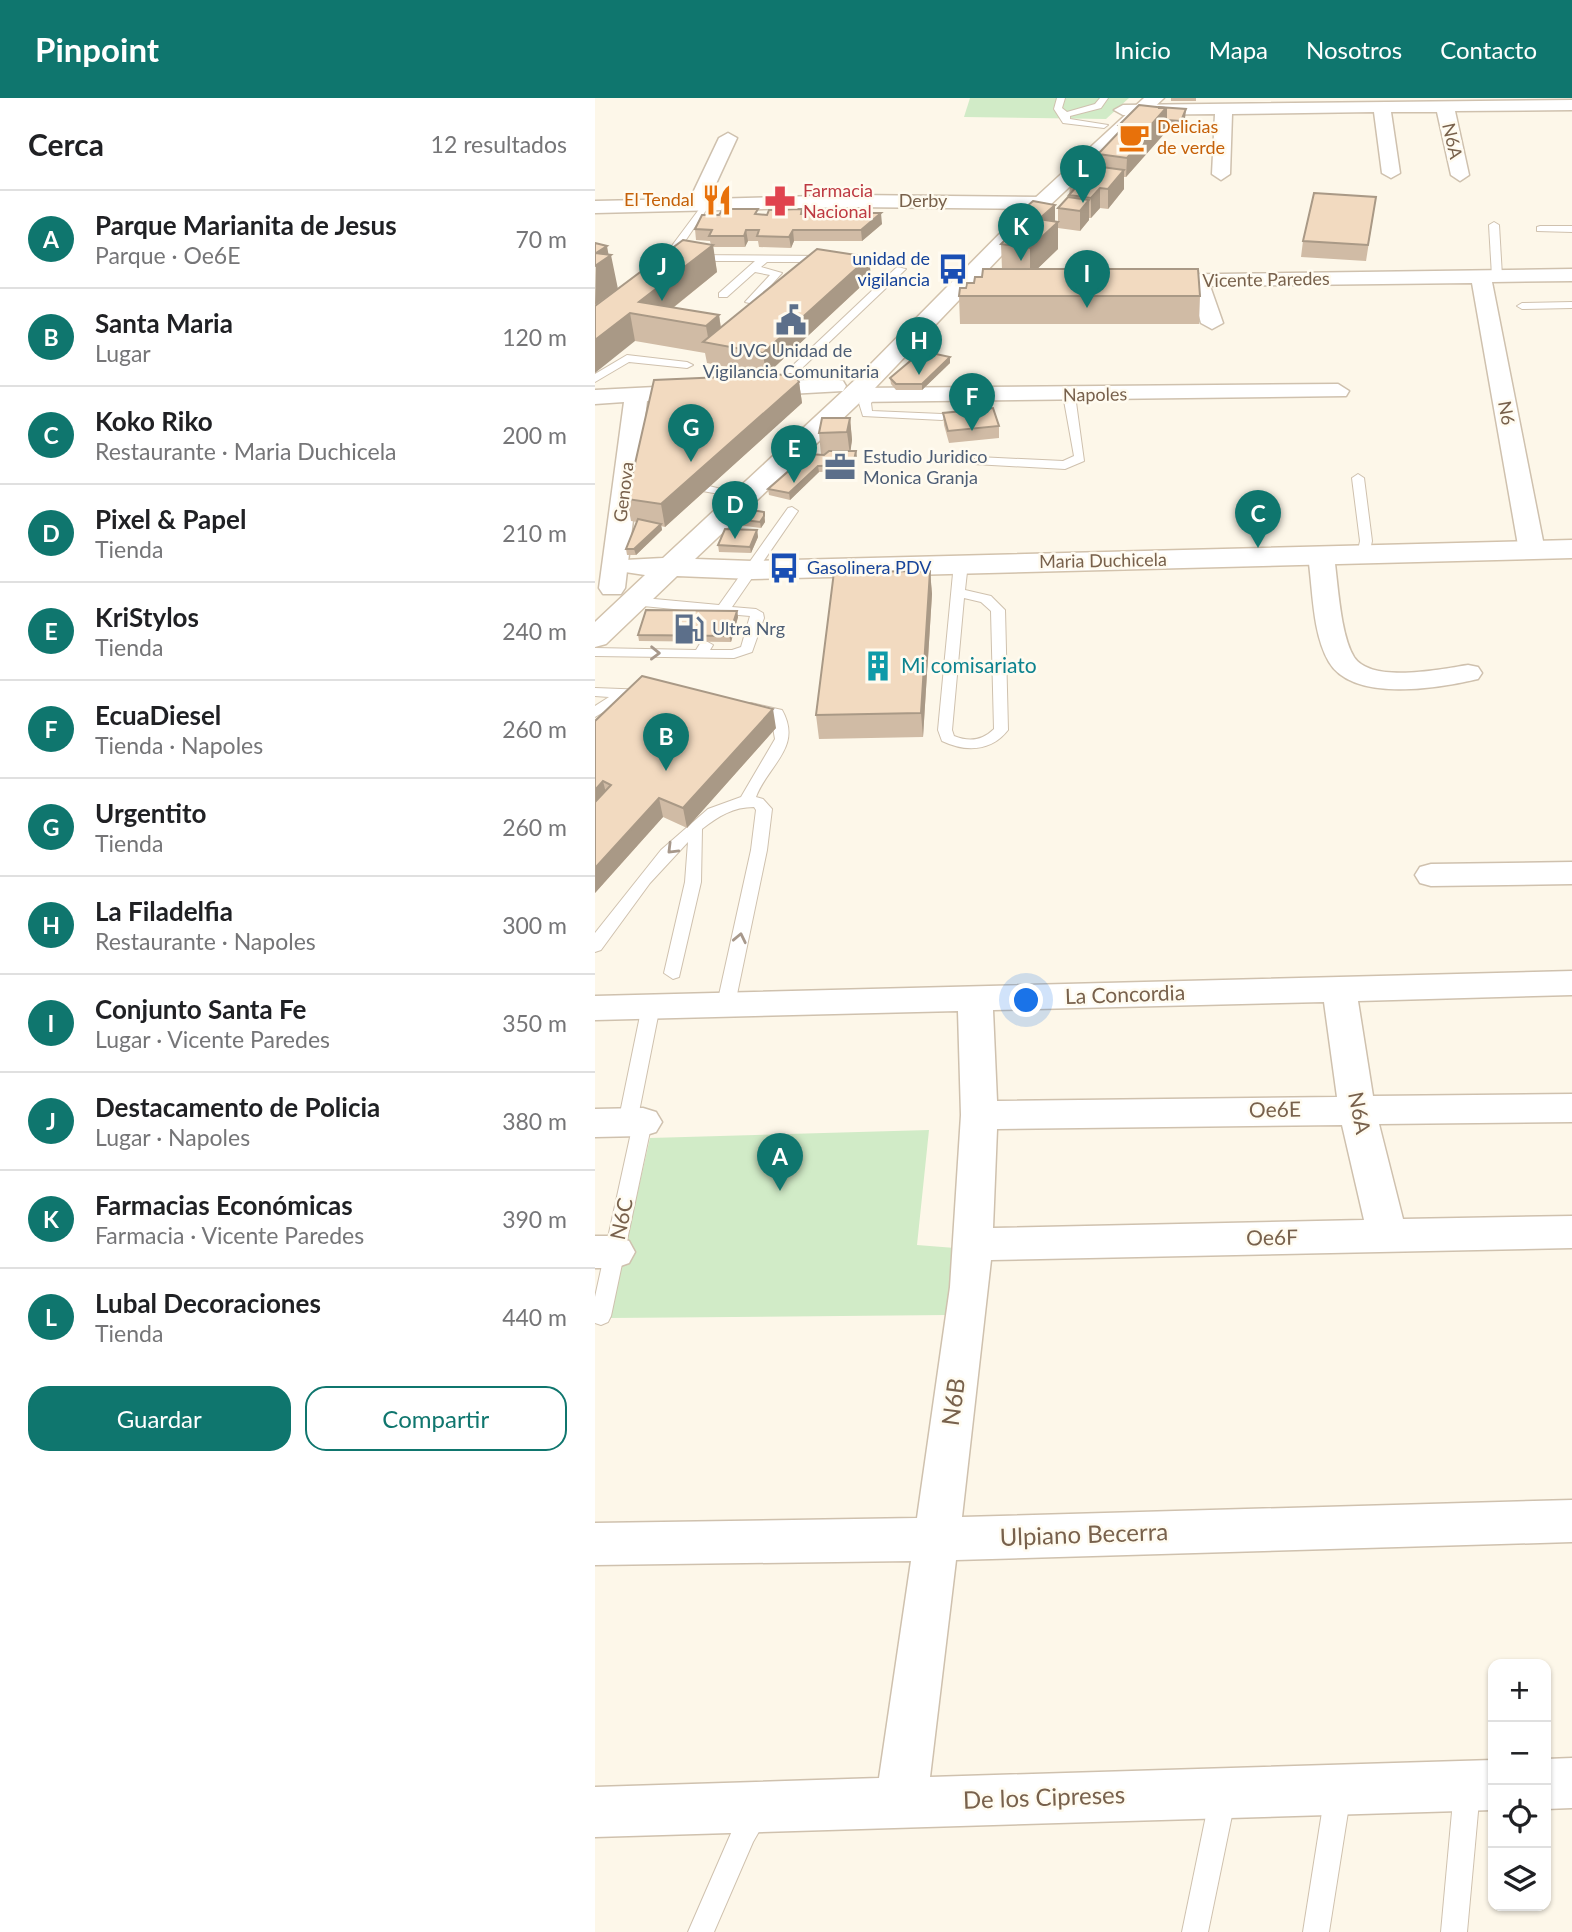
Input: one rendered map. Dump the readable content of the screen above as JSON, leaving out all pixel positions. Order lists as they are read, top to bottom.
{
  "streets": {
    "main road": ["Maria Duchicela"],
    "street": [
      "N6A",
      "Derby",
      "Vicente Paredes",
      "Napoles",
      "N6",
      "Genova",
      "La Concordia",
      "Oe6E",
      "Oe6F",
      "N6B",
      "Ulpiano Becerra",
      "De los Cipreses"
    ],
    "lane": ["N6C"]
  },
  "crossings": [
    ["N6A", "La Concordia"],
    ["N6A", "Oe6E"],
    ["N6A", "Oe6F"],
    ["Vicente Paredes", "N6"],
    ["Napoles", "Genova"],
    ["N6", "Maria Duchicela"],
    ["La Concordia", "N6C"],
    ["La Concordia", "N6B"],
    ["Oe6E", "N6B"],
    ["Oe6F", "N6B"],
    ["N6B", "Ulpiano Becerra"],
    ["N6B", "De los Cipreses"]
  ],
  "places": {
    "cafe": ["Delicias de verde"],
    "restaurant": ["El Tendal"],
    "pharmacy": ["Farmacia Nacional"],
    "bus stop": ["unidad de vigilancia", "Gasolinera PDV"],
    "public building": ["UVC Unidad de Vigilancia Comunitaria"],
    "office": ["Estudio Juridico Monica Granja"],
    "fuel station": ["Ultra Nrg"],
    "building": ["Mi comisariato"]
  },
  "page": {
    "header": "Pinpoint",
    "nav": [
      "Inicio",
      "Mapa",
      "Nosotros",
      "Contacto"
    ],
    "heading": ["Cerca", "12 resultados"],
    "pins": [
      "L",
      "K",
      "J",
      "I",
      "H",
      "F",
      "G",
      "E",
      "D",
      "C",
      "B",
      "A"
    ],
    "list": [
      {
        "mark": "A",
        "name": "Parque Marianita de Jesus",
        "note": "Parque · Oe6E",
        "value": "70 m"
      },
      {
        "mark": "B",
        "name": "Santa Maria",
        "note": "Lugar",
        "value": "120 m"
      },
      {
        "mark": "C",
        "name": "Koko Riko",
        "note": "Restaurante · Maria Duchicela",
        "value": "200 m"
      },
      {
        "mark": "D",
        "name": "Pixel & Papel",
        "note": "Tienda",
        "value": "210 m"
      },
      {
        "mark": "E",
        "name": "KriStylos",
        "note": "Tienda",
        "value": "240 m"
      },
      {
        "mark": "F",
        "name": "EcuaDiesel",
        "note": "Tienda · Napoles",
        "value": "260 m"
      },
      {
        "mark": "G",
        "name": "Urgentito",
        "note": "Tienda",
        "value": "260 m"
      },
      {
        "mark": "H",
        "name": "La Filadelfia",
        "note": "Restaurante · Napoles",
        "value": "300 m"
      },
      {
        "mark": "I",
        "name": "Conjunto Santa Fe",
        "note": "Lugar · Vicente Paredes",
        "value": "350 m"
      },
      {
        "mark": "J",
        "name": "Destacamento de Policia",
        "note": "Lugar · Napoles",
        "value": "380 m"
      },
      {
        "mark": "K",
        "name": "Farmacias Económicas",
        "note": "Farmacia · Vicente Paredes",
        "value": "390 m"
      },
      {
        "mark": "L",
        "name": "Lubal Decoraciones",
        "note": "Tienda",
        "value": "440 m"
      }
    ],
    "buttons": ["Guardar", "Compartir"],
    "map_buttons": ["+", "−"]
  }
}
